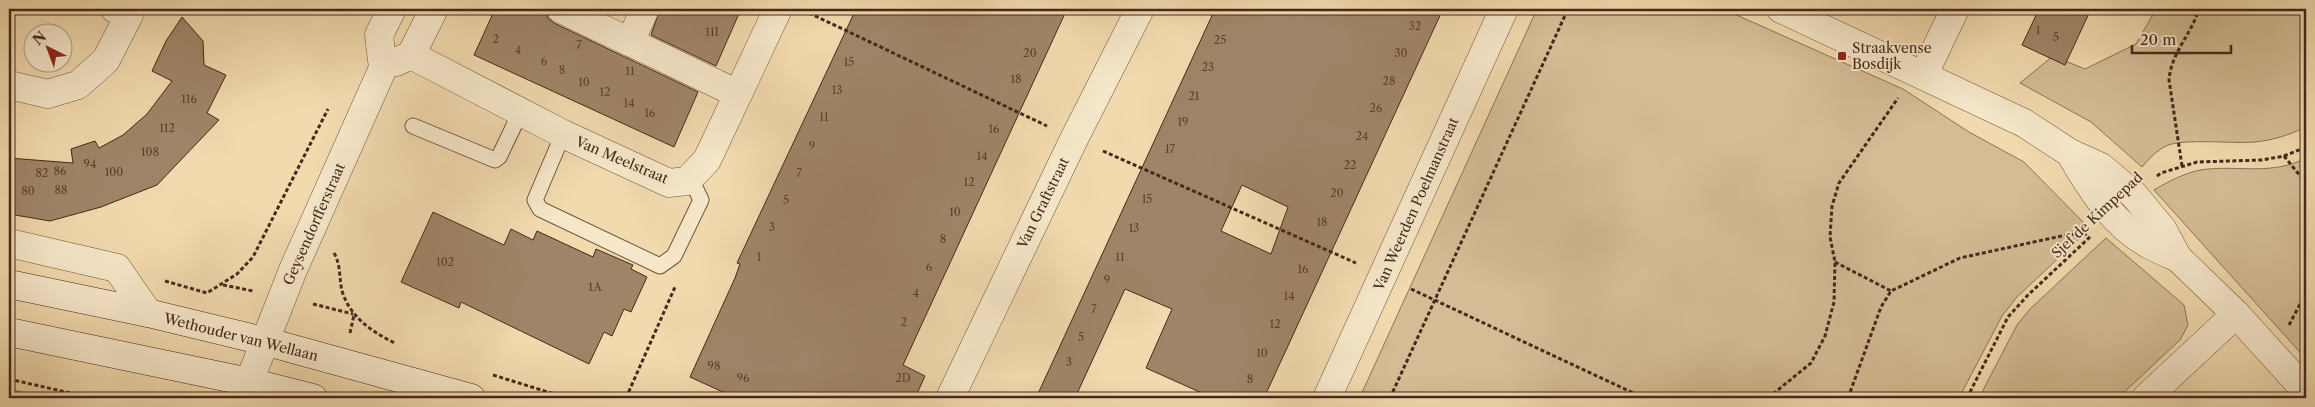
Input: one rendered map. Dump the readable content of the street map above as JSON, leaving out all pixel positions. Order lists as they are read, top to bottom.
{
  "streets": {
    "street": [
      "Van Meelstraat",
      "Van Graftstraat",
      "Van Weerden Poelmanstraat",
      "Geysendorfferstraat",
      "Wethouder van Wellaan"
    ],
    "path": ["Sjef de Kimpepad"]
  },
  "crossings": [
    ["Geysendorfferstraat", "Wethouder van Wellaan"]
  ],
  "places": {
    "transit": ["Straakvense Bosdijk"]
  },
  "house_numbers": [
    "32",
    "1",
    "11I",
    "5",
    "2",
    "25",
    "7",
    "4",
    "20",
    "30",
    "6",
    "15",
    "23",
    "8",
    "11",
    "18",
    "28",
    "10",
    "13",
    "12",
    "21",
    "116",
    "14",
    "26",
    "16",
    "11",
    "19",
    "112",
    "16",
    "24",
    "9",
    "17",
    "108",
    "14",
    "94",
    "22",
    "86",
    "100",
    "82",
    "7",
    "12",
    "88",
    "80",
    "20",
    "15",
    "5",
    "10",
    "18",
    "3",
    "13",
    "8",
    "1",
    "11",
    "102",
    "6",
    "16",
    "9",
    "1A",
    "4",
    "14",
    "7",
    "2",
    "12",
    "5",
    "10",
    "3",
    "98",
    "96",
    "2D",
    "8"
  ],
  "scale_bar": "20 m",
  "north": "top left"
}
